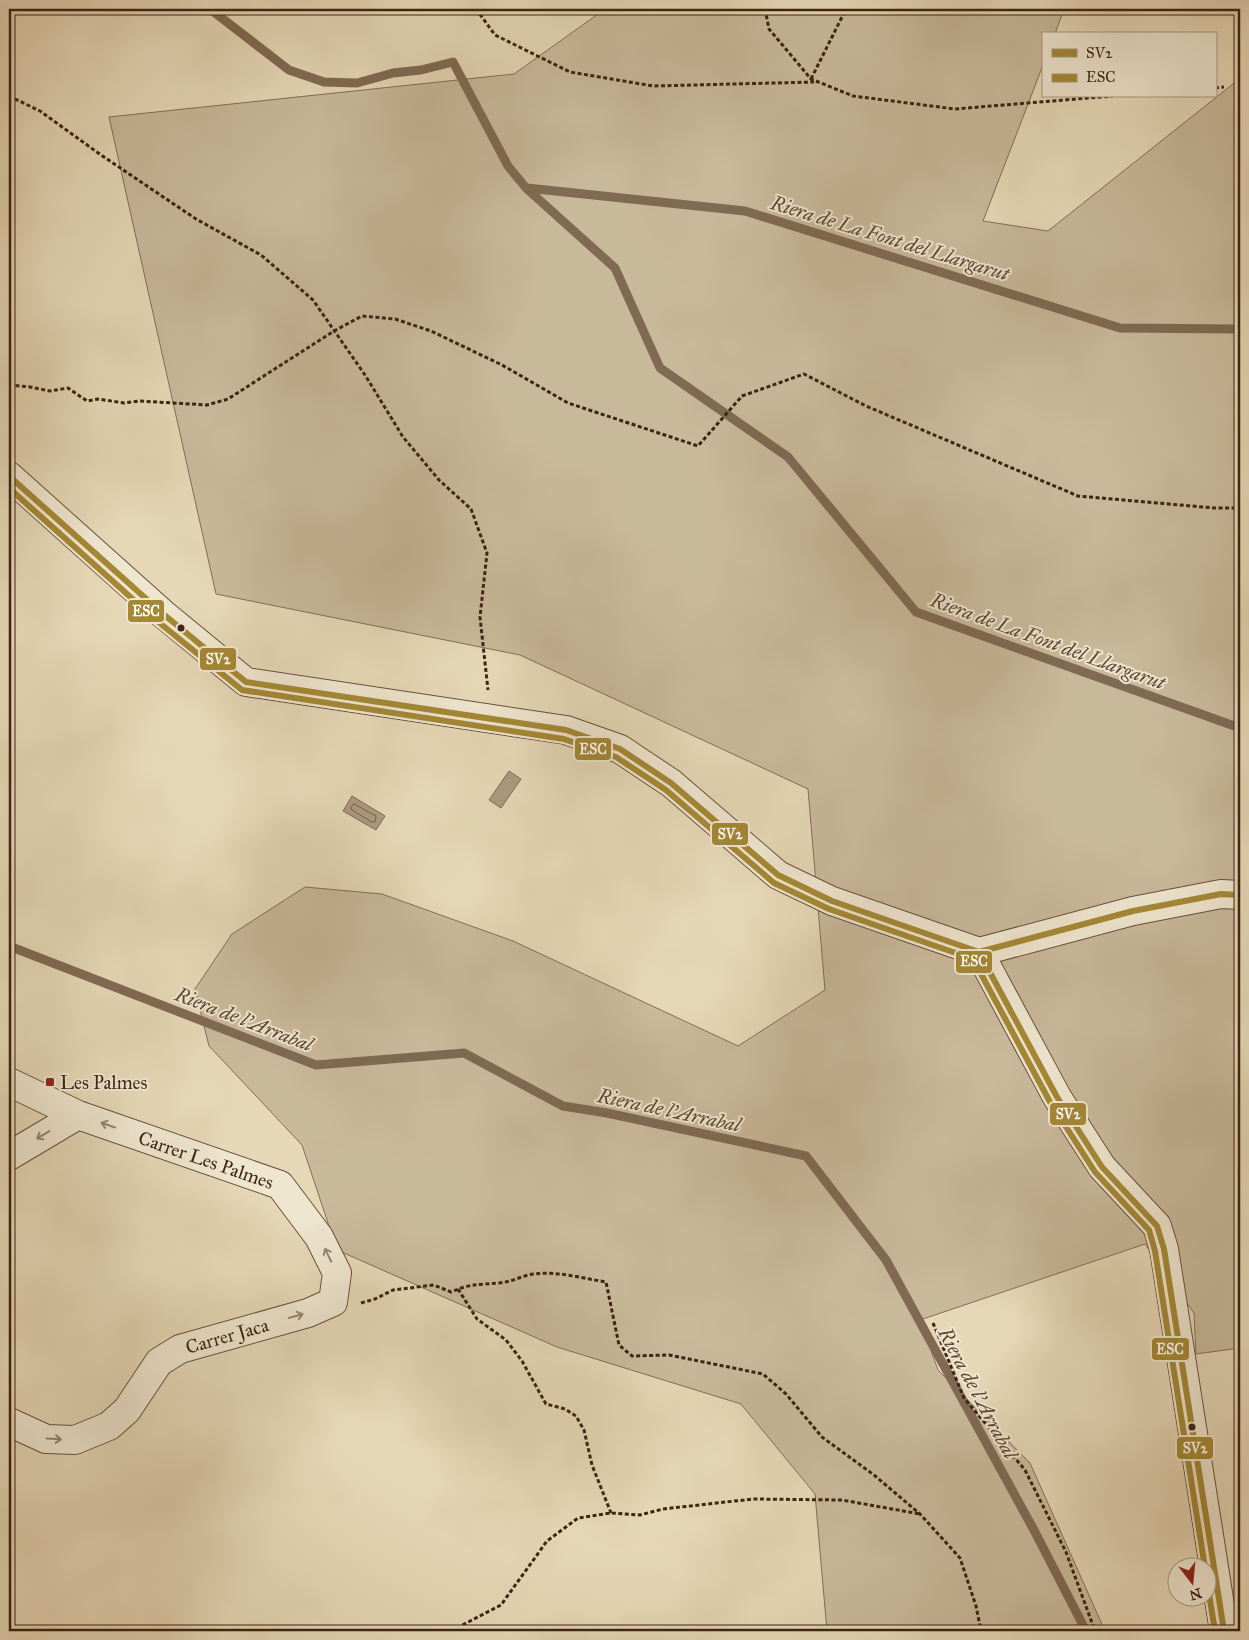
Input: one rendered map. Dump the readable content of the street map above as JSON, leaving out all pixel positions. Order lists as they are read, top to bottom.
{
  "streets": {
    "street": ["Carrer Les Palmes", "Carrer Jaca"]
  },
  "crossings": [
    ["Carrer Les Palmes", "Carrer Jaca"]
  ],
  "one_way": ["Carrer Les Palmes", "Carrer Jaca"],
  "water": ["Riera de La Font del Llargarut", "Riera de l'Arrabal"],
  "places": {
    "transit": ["Les Palmes"]
  },
  "lines": ["transit line SV2", "transit line ESC"],
  "legend": ["SV2", "ESC"],
  "north": "bottom"
}
